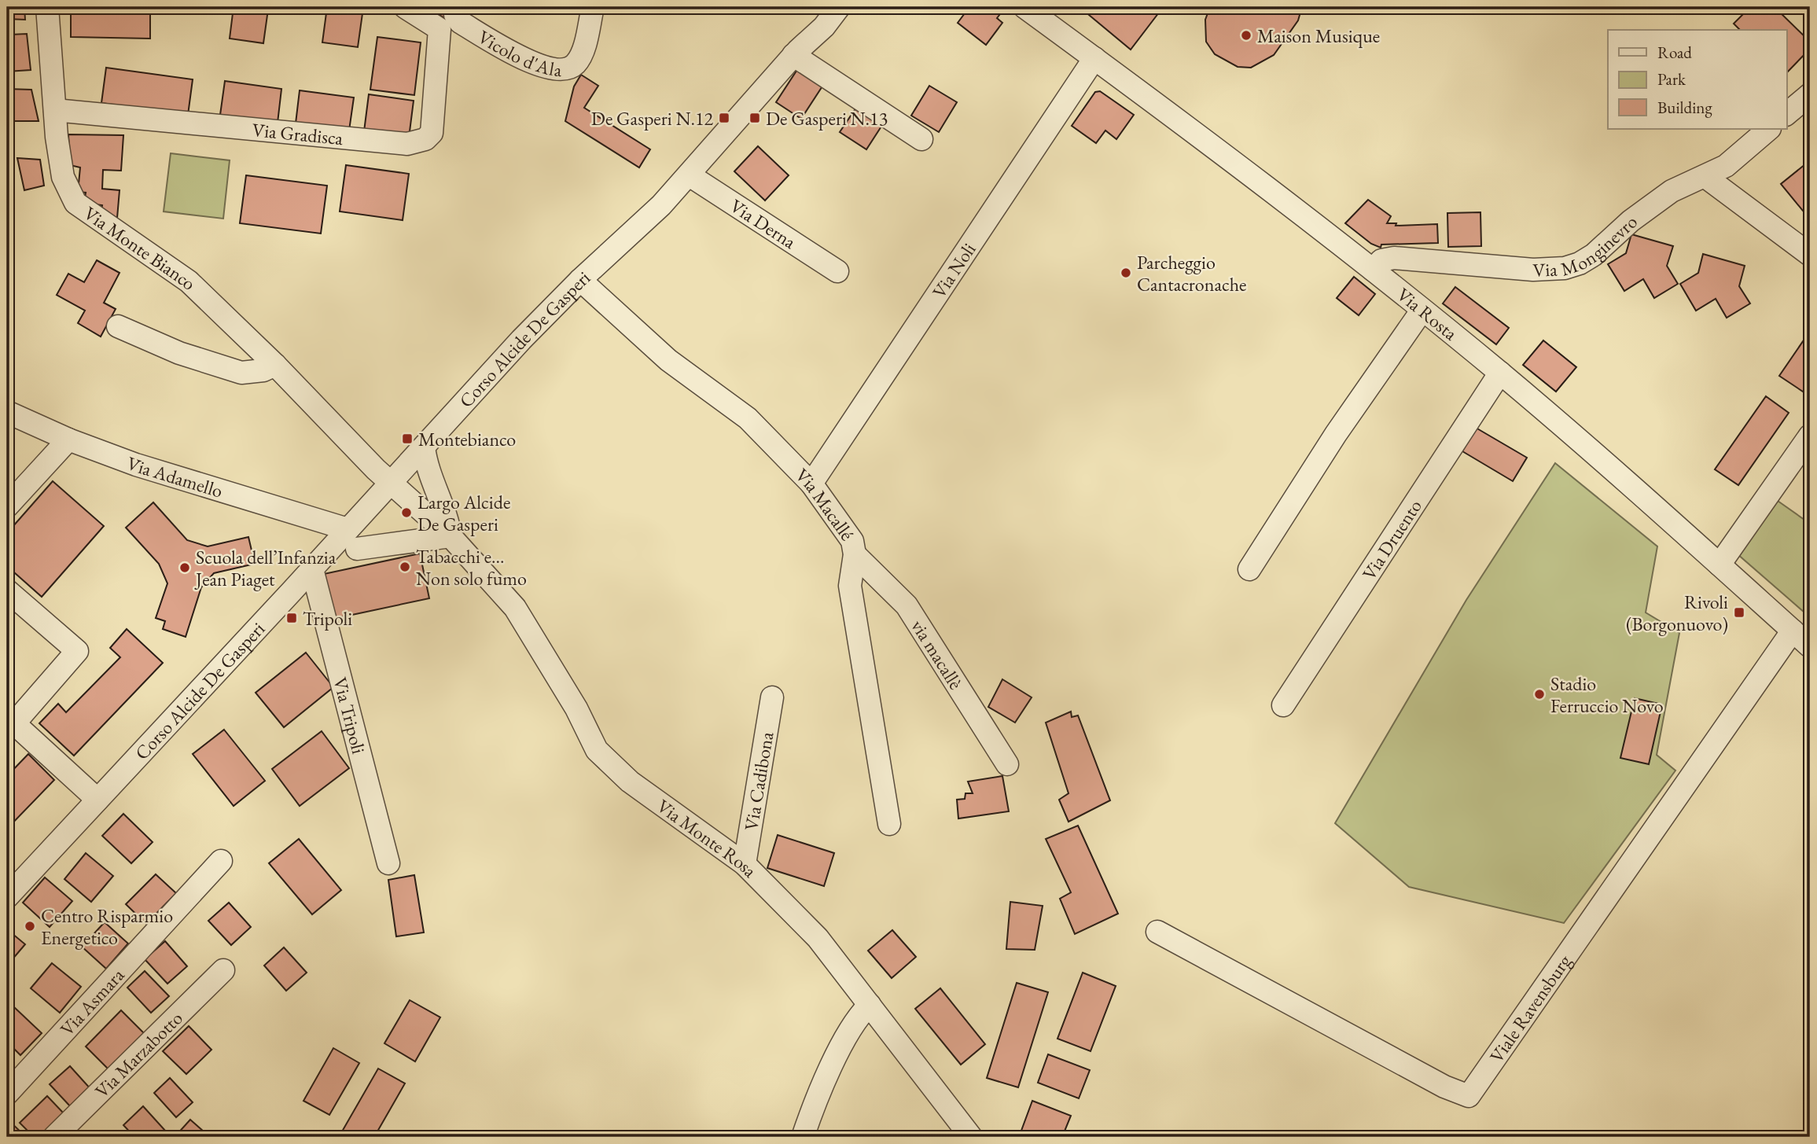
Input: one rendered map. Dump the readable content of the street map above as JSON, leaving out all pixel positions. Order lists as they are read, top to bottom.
{
  "streets": {
    "street": [
      "Vicolo d'Ala",
      "Via Gradisca",
      "Via Derna",
      "Via Monginevro",
      "Via Monte Bianco",
      "Via Noli",
      "Via Rosta",
      "Corso Alcide De Gasperi",
      "Via Adamello",
      "Via Macallé",
      "Via Druento",
      "via macallè",
      "Via Tripoli",
      "Via Cadibona",
      "Via Monte Rosa",
      "Via Asmara",
      "Viale Ravensburg",
      "Via Marzabotto"
    ]
  },
  "crossings": [
    ["Via Gradisca", "Via Monte Bianco"],
    ["Via Derna", "Corso Alcide De Gasperi"],
    ["Via Monginevro", "Via Rosta"],
    ["Via Monte Bianco", "Corso Alcide De Gasperi"],
    ["Via Noli", "Via Rosta"],
    ["Via Noli", "Via Macallé"],
    ["Via Rosta", "Via Druento"],
    ["Via Rosta", "Viale Ravensburg"],
    ["Corso Alcide De Gasperi", "Via Adamello"],
    ["Corso Alcide De Gasperi", "Via Macallé"],
    ["Corso Alcide De Gasperi", "Via Tripoli"],
    ["Via Macallé", "via macallè"],
    ["Via Cadibona", "Via Monte Rosa"]
  ],
  "places": {
    "other": [
      "Maison Musique",
      "Parcheggio Cantacronache",
      "Largo Alcide De Gasperi",
      "Tabacchi e... Non solo fumo",
      "Scuola dell’Infanzia Jean Piaget",
      "Stadio Ferruccio Novo",
      "Centro Risparmio Energetico"
    ],
    "transit": [
      "De Gasperi N.12",
      "De Gasperi N.13",
      "Montebianco",
      "Rivoli (Borgonuovo)",
      "Tripoli"
    ]
  },
  "legend": ["Road", "Park", "Building"]
}
